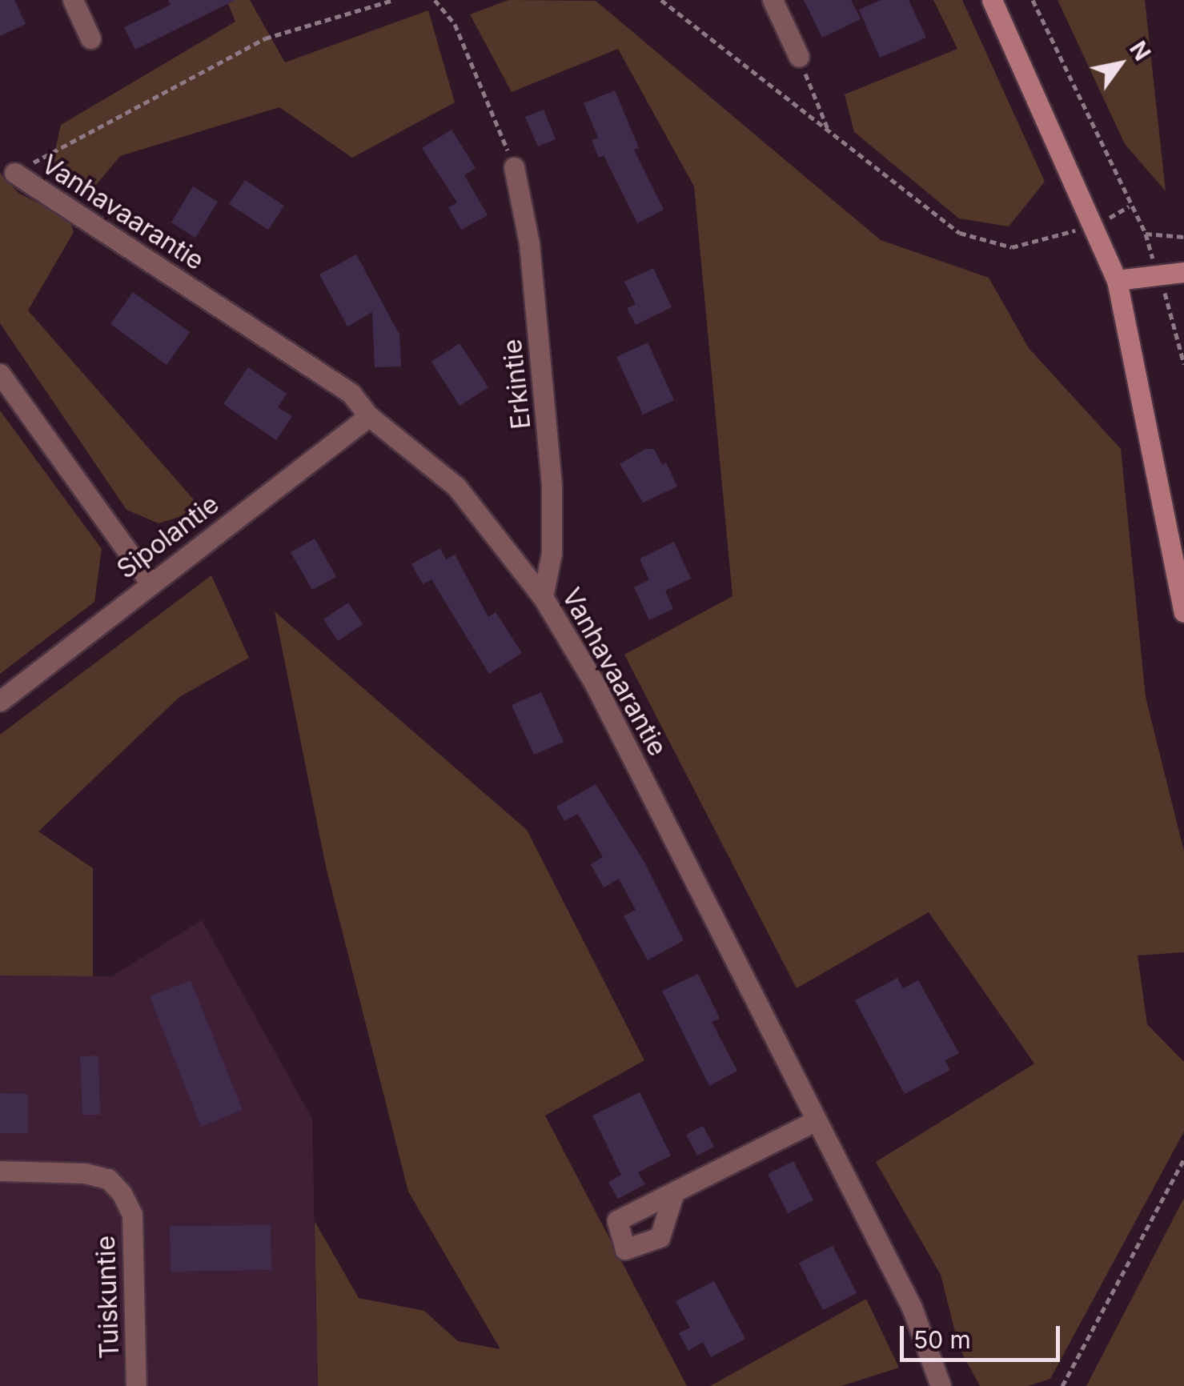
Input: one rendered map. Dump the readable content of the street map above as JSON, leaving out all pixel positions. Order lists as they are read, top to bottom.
{
  "streets": {
    "street": [
      "Vanhavaarantie",
      "Erkintie",
      "Sipolantie",
      "Tuiskuntie"
    ]
  },
  "crossings": [
    ["Vanhavaarantie", "Erkintie"],
    ["Vanhavaarantie", "Sipolantie"]
  ],
  "scale_bar": "50 m",
  "north": "top right"
}
